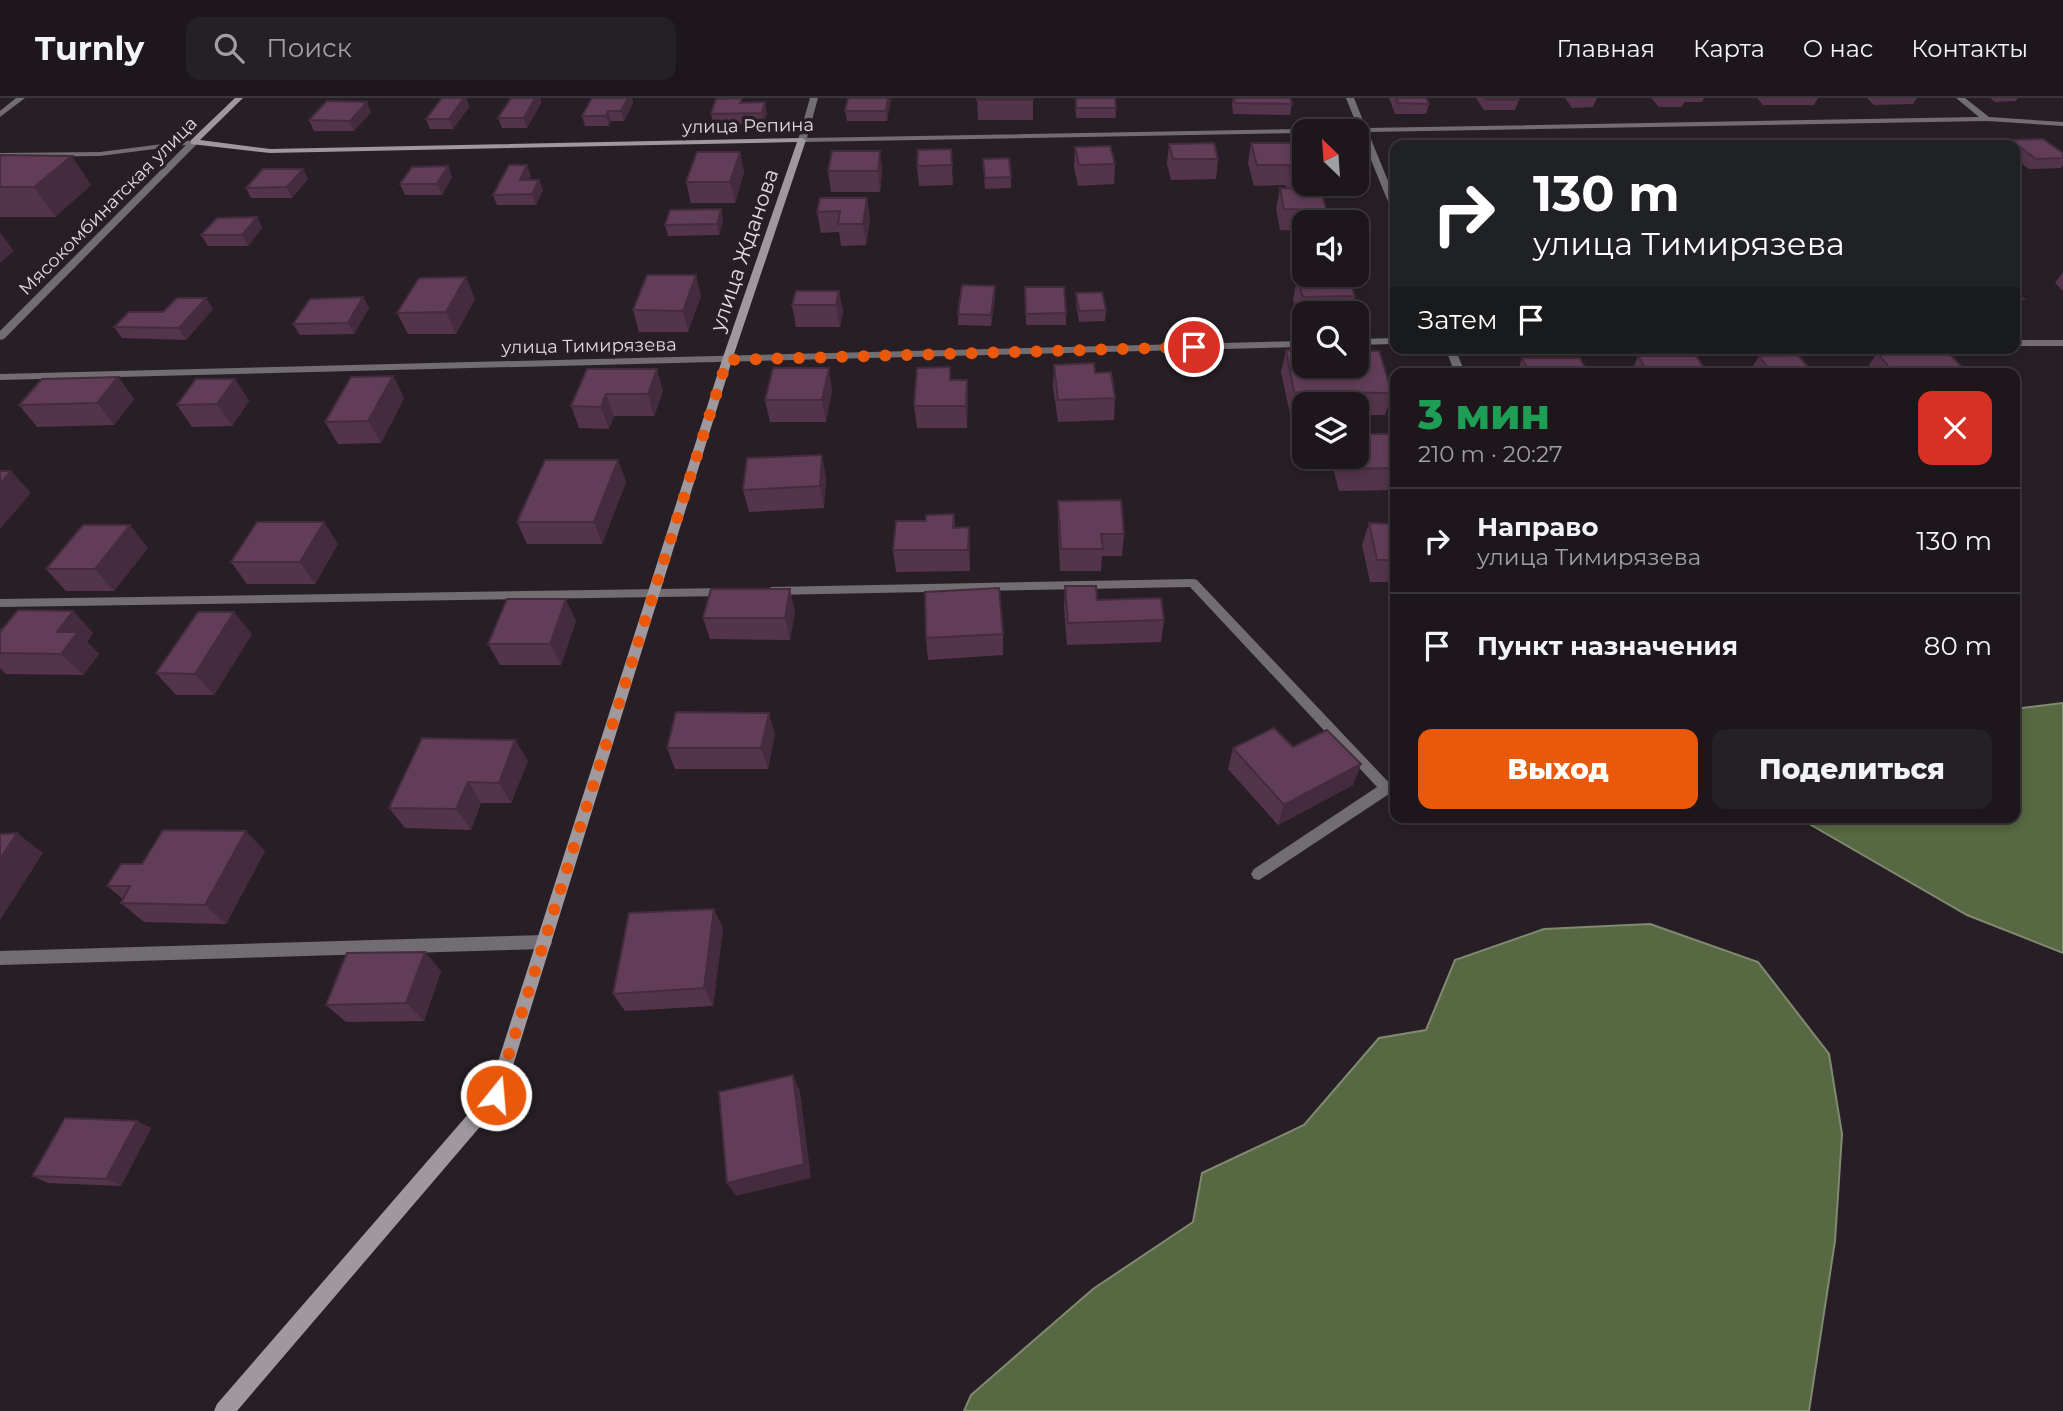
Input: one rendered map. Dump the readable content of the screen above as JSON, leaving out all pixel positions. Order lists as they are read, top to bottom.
{
  "streets": {
    "street": [
      "улица Репина",
      "Мясокомбинатская улица",
      "улица Жданова",
      "улица Тимирязева"
    ]
  },
  "crossings": [
    ["улица Репина", "Мясокомбинатская улица"],
    ["улица Репина", "улица Жданова"],
    ["улица Жданова", "улица Тимирязева"]
  ],
  "north": "top left",
  "page": {
    "header": "Turnly",
    "search": "Поиск",
    "nav": [
      "Главная",
      "Карта",
      "О нас",
      "Контакты"
    ],
    "turn": ["130 m", "улица Тимирязева"],
    "then": "Затем",
    "heading": ["3 мин", "210 m · 20:27"],
    "list": [
      {
        "name": "Направо",
        "note": "улица Тимирязева",
        "value": "130 m"
      },
      {
        "name": "Пункт назначения",
        "value": "80 m"
      }
    ],
    "buttons": ["Выход", "Поделиться"]
  }
}
